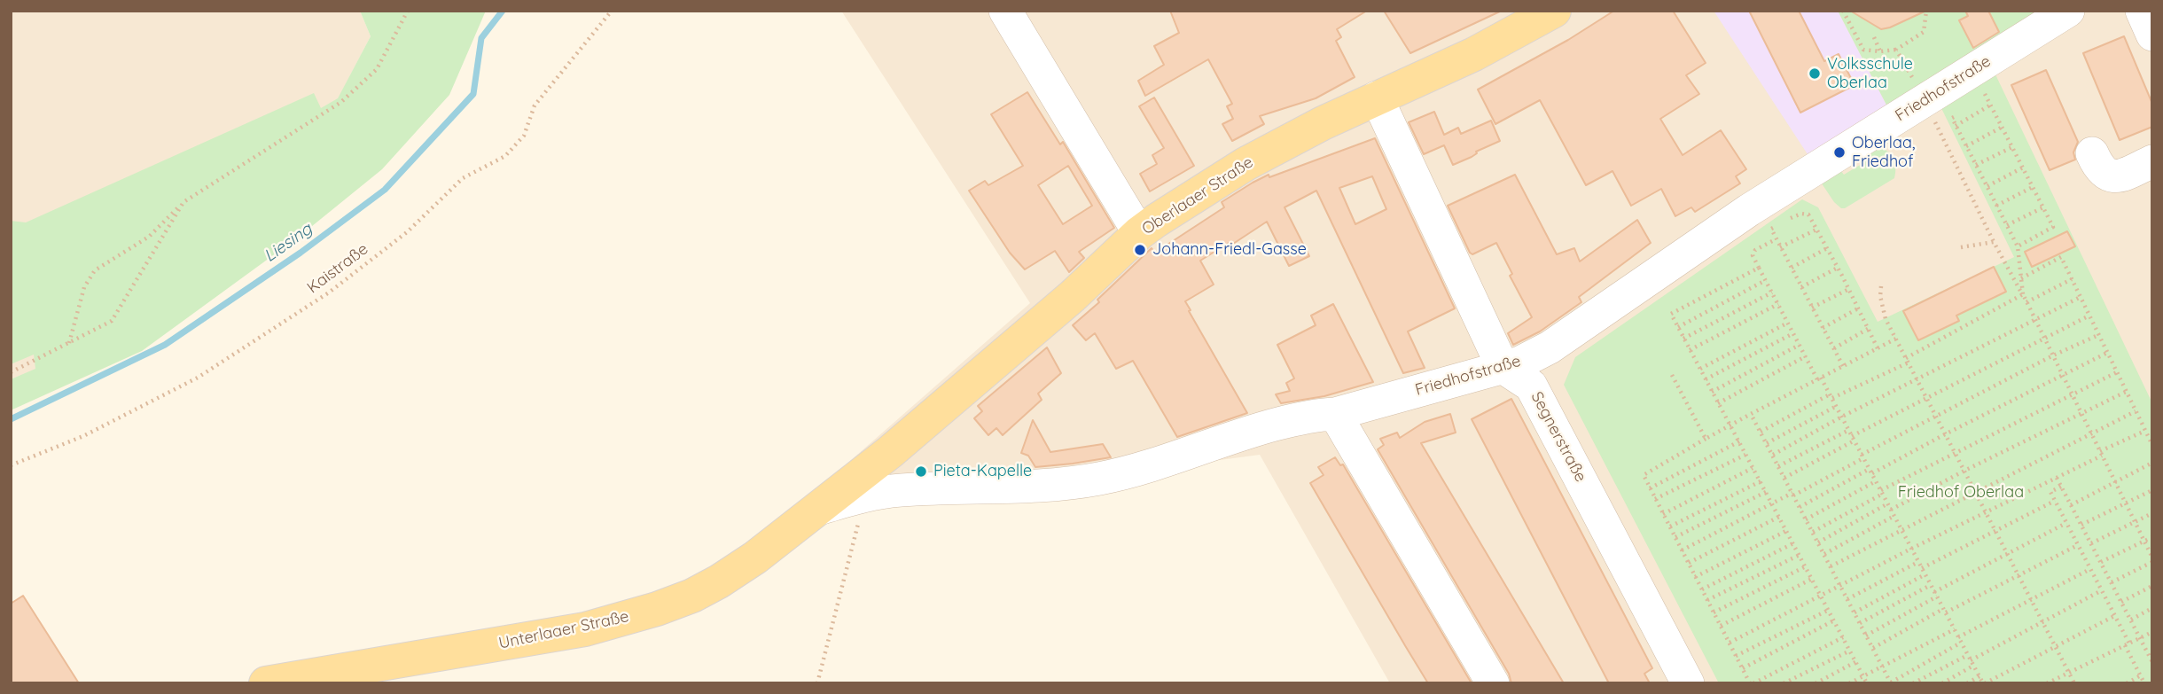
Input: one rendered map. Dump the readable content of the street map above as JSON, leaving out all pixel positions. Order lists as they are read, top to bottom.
{
  "streets": {
    "main road": ["Oberlaaer Straße", "Unterlaaer Straße"],
    "street": ["Friedhofstraße", "Segnerstraße"],
    "path": ["Kaistraße"]
  },
  "crossings": [
    ["Friedhofstraße", "Segnerstraße"],
    ["Friedhofstraße", "Unterlaaer Straße"],
    ["Oberlaaer Straße", "Unterlaaer Straße"]
  ],
  "water": ["Liesing"],
  "parks": ["Friedhof Oberlaa"],
  "places": [
    "Volksschule Oberlaa",
    "Oberlaa, Friedhof",
    "Johann-Friedl-Gasse",
    "Pieta-Kapelle"
  ]
}
